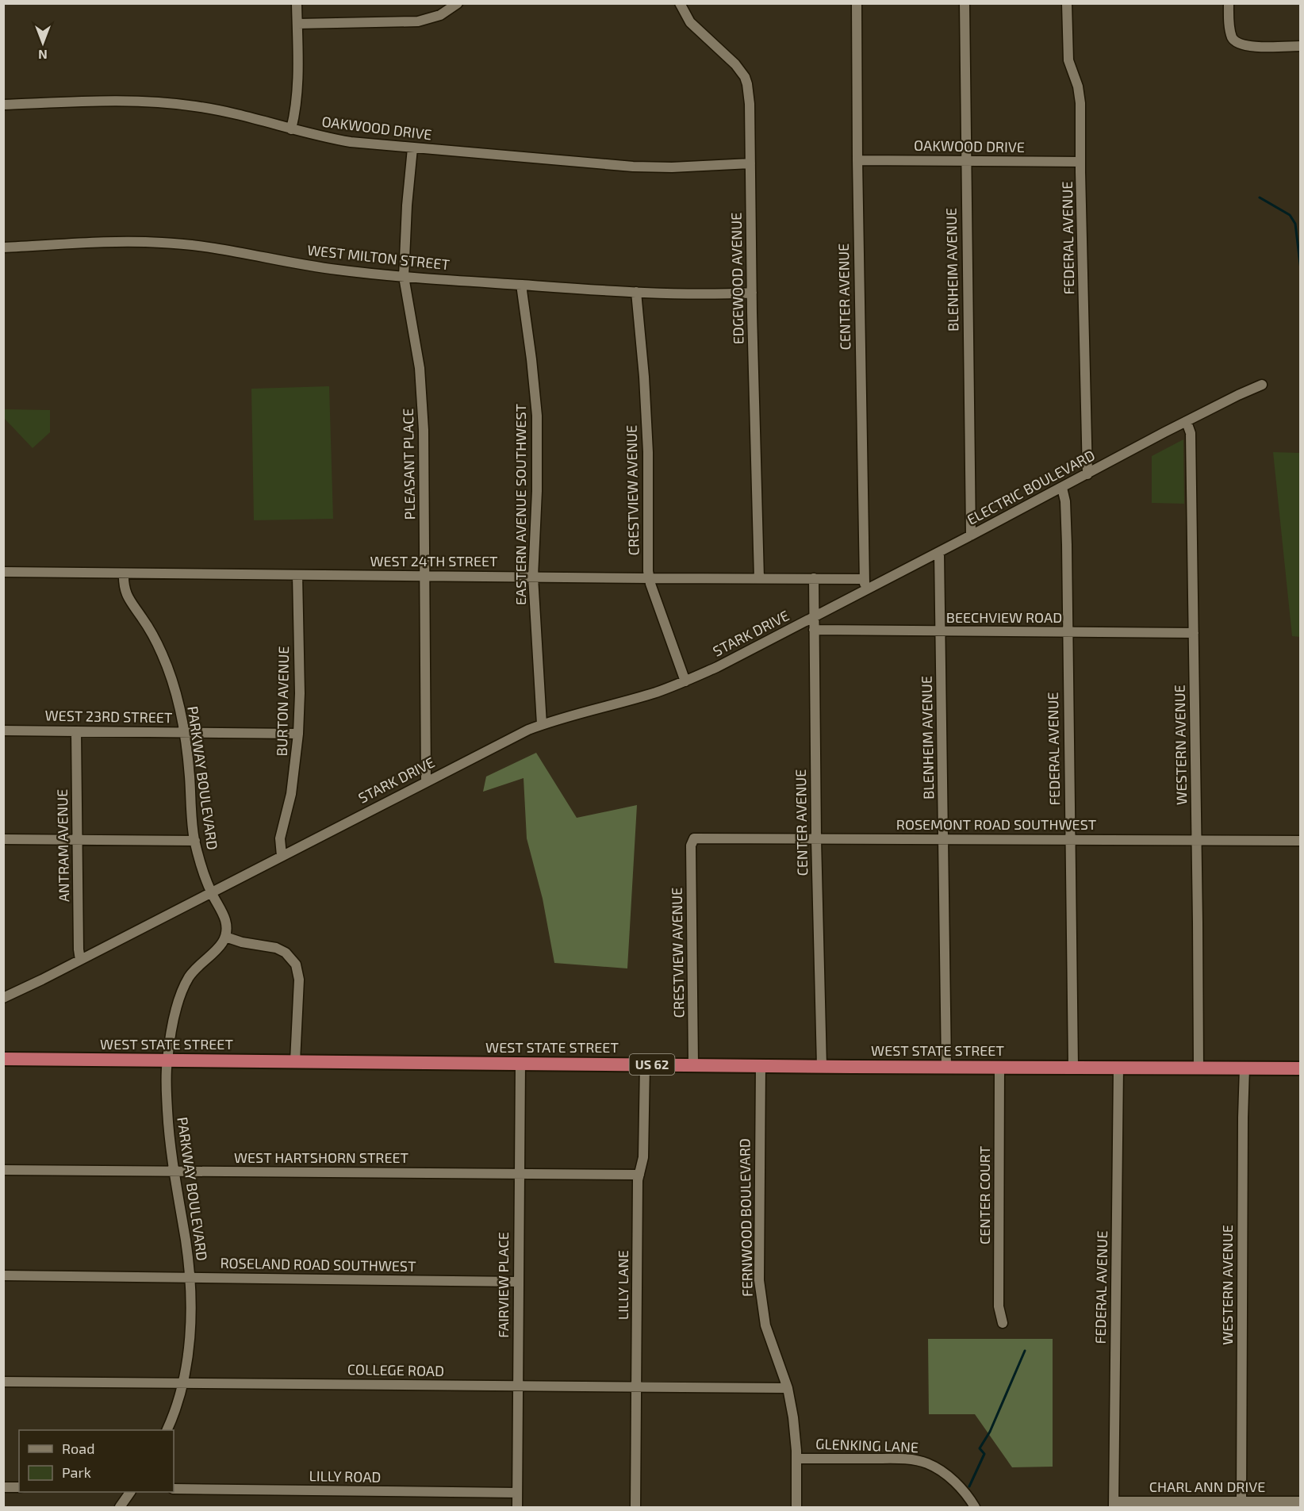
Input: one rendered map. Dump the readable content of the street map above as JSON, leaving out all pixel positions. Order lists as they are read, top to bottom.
{
  "streets": {
    "highway": ["WEST STATE STREET", "US 62"],
    "street": [
      "OAKWOOD DRIVE",
      "FEDERAL AVENUE",
      "WEST MILTON STREET",
      "BLENHEIM AVENUE",
      "EDGEWOOD AVENUE",
      "CENTER AVENUE",
      "PLEASANT PLACE",
      "ELECTRIC BOULEVARD",
      "CRESTVIEW AVENUE",
      "EASTERN AVENUE SOUTHWEST",
      "WEST 24TH STREET",
      "BEECHVIEW ROAD",
      "STARK DRIVE",
      "BURTON AVENUE",
      "WEST 23RD STREET",
      "WESTERN AVENUE",
      "PARKWAY BOULEVARD",
      "ROSEMONT ROAD SOUTHWEST",
      "ANTRAM AVENUE",
      "WEST HARTSHORN STREET",
      "CENTER COURT",
      "FERNWOOD BOULEVARD",
      "ROSELAND ROAD SOUTHWEST",
      "FAIRVIEW PLACE",
      "LILLY LANE",
      "COLLEGE ROAD",
      "GLENKING LANE",
      "LILLY ROAD",
      "CHARL ANN DRIVE"
    ]
  },
  "crossings": [
    ["OAKWOOD DRIVE", "FEDERAL AVENUE"],
    ["OAKWOOD DRIVE", "BLENHEIM AVENUE"],
    ["OAKWOOD DRIVE", "EDGEWOOD AVENUE"],
    ["OAKWOOD DRIVE", "CENTER AVENUE"],
    ["OAKWOOD DRIVE", "PLEASANT PLACE"],
    ["FEDERAL AVENUE", "ELECTRIC BOULEVARD"],
    ["FEDERAL AVENUE", "BEECHVIEW ROAD"],
    ["FEDERAL AVENUE", "ROSEMONT ROAD SOUTHWEST"],
    ["FEDERAL AVENUE", "WEST STATE STREET"],
    ["FEDERAL AVENUE", "CHARL ANN DRIVE"],
    ["WEST MILTON STREET", "EDGEWOOD AVENUE"],
    ["WEST MILTON STREET", "PLEASANT PLACE"],
    ["WEST MILTON STREET", "CRESTVIEW AVENUE"],
    ["WEST MILTON STREET", "EASTERN AVENUE SOUTHWEST"],
    ["BLENHEIM AVENUE", "ELECTRIC BOULEVARD"],
    ["BLENHEIM AVENUE", "BEECHVIEW ROAD"],
    ["BLENHEIM AVENUE", "ROSEMONT ROAD SOUTHWEST"],
    ["BLENHEIM AVENUE", "WEST STATE STREET"],
    ["EDGEWOOD AVENUE", "WEST 24TH STREET"],
    ["CENTER AVENUE", "ELECTRIC BOULEVARD"],
    ["CENTER AVENUE", "WEST 24TH STREET"],
    ["CENTER AVENUE", "BEECHVIEW ROAD"],
    ["CENTER AVENUE", "STARK DRIVE"],
    ["CENTER AVENUE", "ROSEMONT ROAD SOUTHWEST"],
    ["CENTER AVENUE", "WEST STATE STREET"],
    ["PLEASANT PLACE", "WEST 24TH STREET"],
    ["PLEASANT PLACE", "STARK DRIVE"],
    ["ELECTRIC BOULEVARD", "STARK DRIVE"],
    ["ELECTRIC BOULEVARD", "WESTERN AVENUE"],
    ["CRESTVIEW AVENUE", "WEST 24TH STREET"],
    ["CRESTVIEW AVENUE", "STARK DRIVE"],
    ["CRESTVIEW AVENUE", "ROSEMONT ROAD SOUTHWEST"],
    ["CRESTVIEW AVENUE", "WEST STATE STREET"],
    ["EASTERN AVENUE SOUTHWEST", "WEST 24TH STREET"],
    ["EASTERN AVENUE SOUTHWEST", "STARK DRIVE"],
    ["WEST 24TH STREET", "BURTON AVENUE"],
    ["WEST 24TH STREET", "PARKWAY BOULEVARD"],
    ["BEECHVIEW ROAD", "WESTERN AVENUE"],
    ["STARK DRIVE", "BURTON AVENUE"],
    ["STARK DRIVE", "PARKWAY BOULEVARD"],
    ["STARK DRIVE", "ANTRAM AVENUE"],
    ["BURTON AVENUE", "WEST 23RD STREET"],
    ["WEST 23RD STREET", "PARKWAY BOULEVARD"],
    ["WEST 23RD STREET", "ANTRAM AVENUE"],
    ["WESTERN AVENUE", "ROSEMONT ROAD SOUTHWEST"],
    ["WESTERN AVENUE", "WEST STATE STREET"],
    ["WESTERN AVENUE", "CHARL ANN DRIVE"],
    ["PARKWAY BOULEVARD", "WEST STATE STREET"],
    ["PARKWAY BOULEVARD", "WEST HARTSHORN STREET"],
    ["PARKWAY BOULEVARD", "ROSELAND ROAD SOUTHWEST"],
    ["PARKWAY BOULEVARD", "COLLEGE ROAD"],
    ["WEST STATE STREET", "CENTER COURT"],
    ["WEST STATE STREET", "FERNWOOD BOULEVARD"],
    ["WEST STATE STREET", "FAIRVIEW PLACE"],
    ["WEST STATE STREET", "LILLY LANE"],
    ["WEST HARTSHORN STREET", "FAIRVIEW PLACE"],
    ["WEST HARTSHORN STREET", "LILLY LANE"],
    ["FERNWOOD BOULEVARD", "COLLEGE ROAD"],
    ["FERNWOOD BOULEVARD", "GLENKING LANE"],
    ["ROSELAND ROAD SOUTHWEST", "FAIRVIEW PLACE"],
    ["FAIRVIEW PLACE", "COLLEGE ROAD"],
    ["FAIRVIEW PLACE", "LILLY ROAD"],
    ["LILLY LANE", "COLLEGE ROAD"]
  ],
  "legend": ["Road", "Park"],
  "north": "bottom"
}
